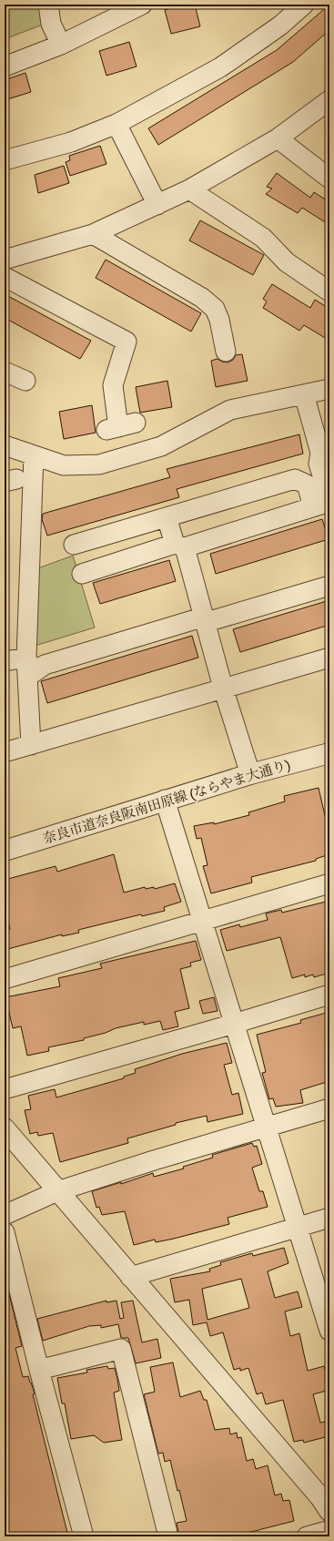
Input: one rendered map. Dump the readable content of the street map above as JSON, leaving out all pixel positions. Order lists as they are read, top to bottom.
{
  "streets": {
    "street": ["奈良市道奈良阪南田原線 (ならやま大通り)"]
  }
}
